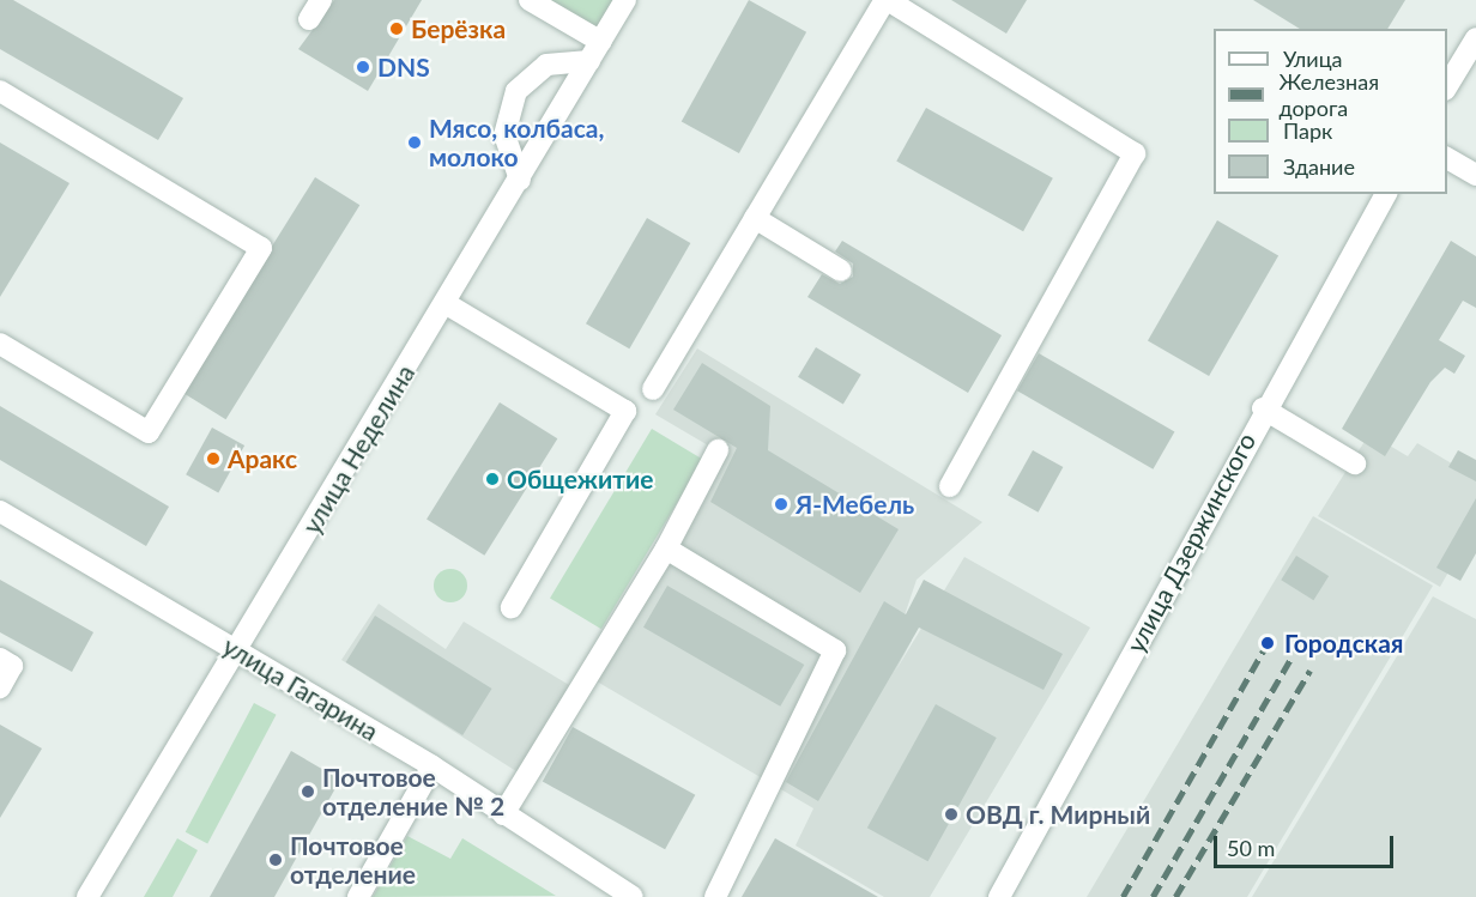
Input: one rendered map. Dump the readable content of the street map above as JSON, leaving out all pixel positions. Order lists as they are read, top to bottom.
{
  "streets": {
    "street": ["улица Неделина", "улица Дзержинского", "улица Гагарина"]
  },
  "crossings": [
    ["улица Неделина", "улица Гагарина"]
  ],
  "places": [
    "Берёзка",
    "DNS",
    "Мясо, колбаса, молоко",
    "Аракс",
    "Общежитие",
    "Я-Мебель",
    "Городская",
    "Почтовое отделение № 2",
    "ОВД г. Мирный",
    "Почтовое отделение"
  ],
  "legend": [
    "Улица",
    "Железная дорога",
    "Парк",
    "Здание"
  ],
  "scale_bar": "50 m"
}
